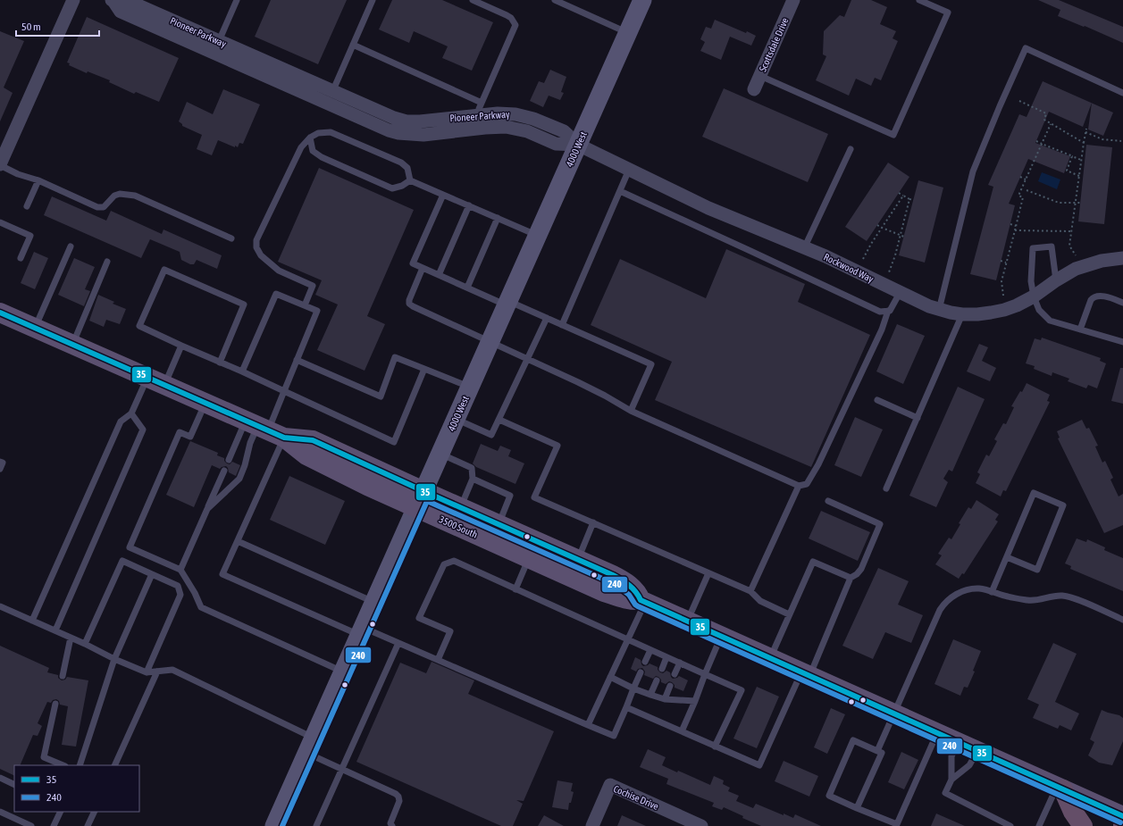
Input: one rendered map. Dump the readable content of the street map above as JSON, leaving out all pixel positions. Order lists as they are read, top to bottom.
{
  "streets": {
    "main road": ["3500 South"],
    "street": [
      "Pioneer Parkway",
      "Scottsdale Drive",
      "4000 West",
      "Rockwood Way",
      "Cochise Drive"
    ]
  },
  "crossings": [
    ["Pioneer Parkway", "4000 West"],
    ["Pioneer Parkway", "Rockwood Way"],
    ["4000 West", "Rockwood Way"],
    ["4000 West", "3500 South"]
  ],
  "lines": ["transit line 35", "transit line 240"],
  "legend": ["35", "240"],
  "scale_bar": "50 m"
}
